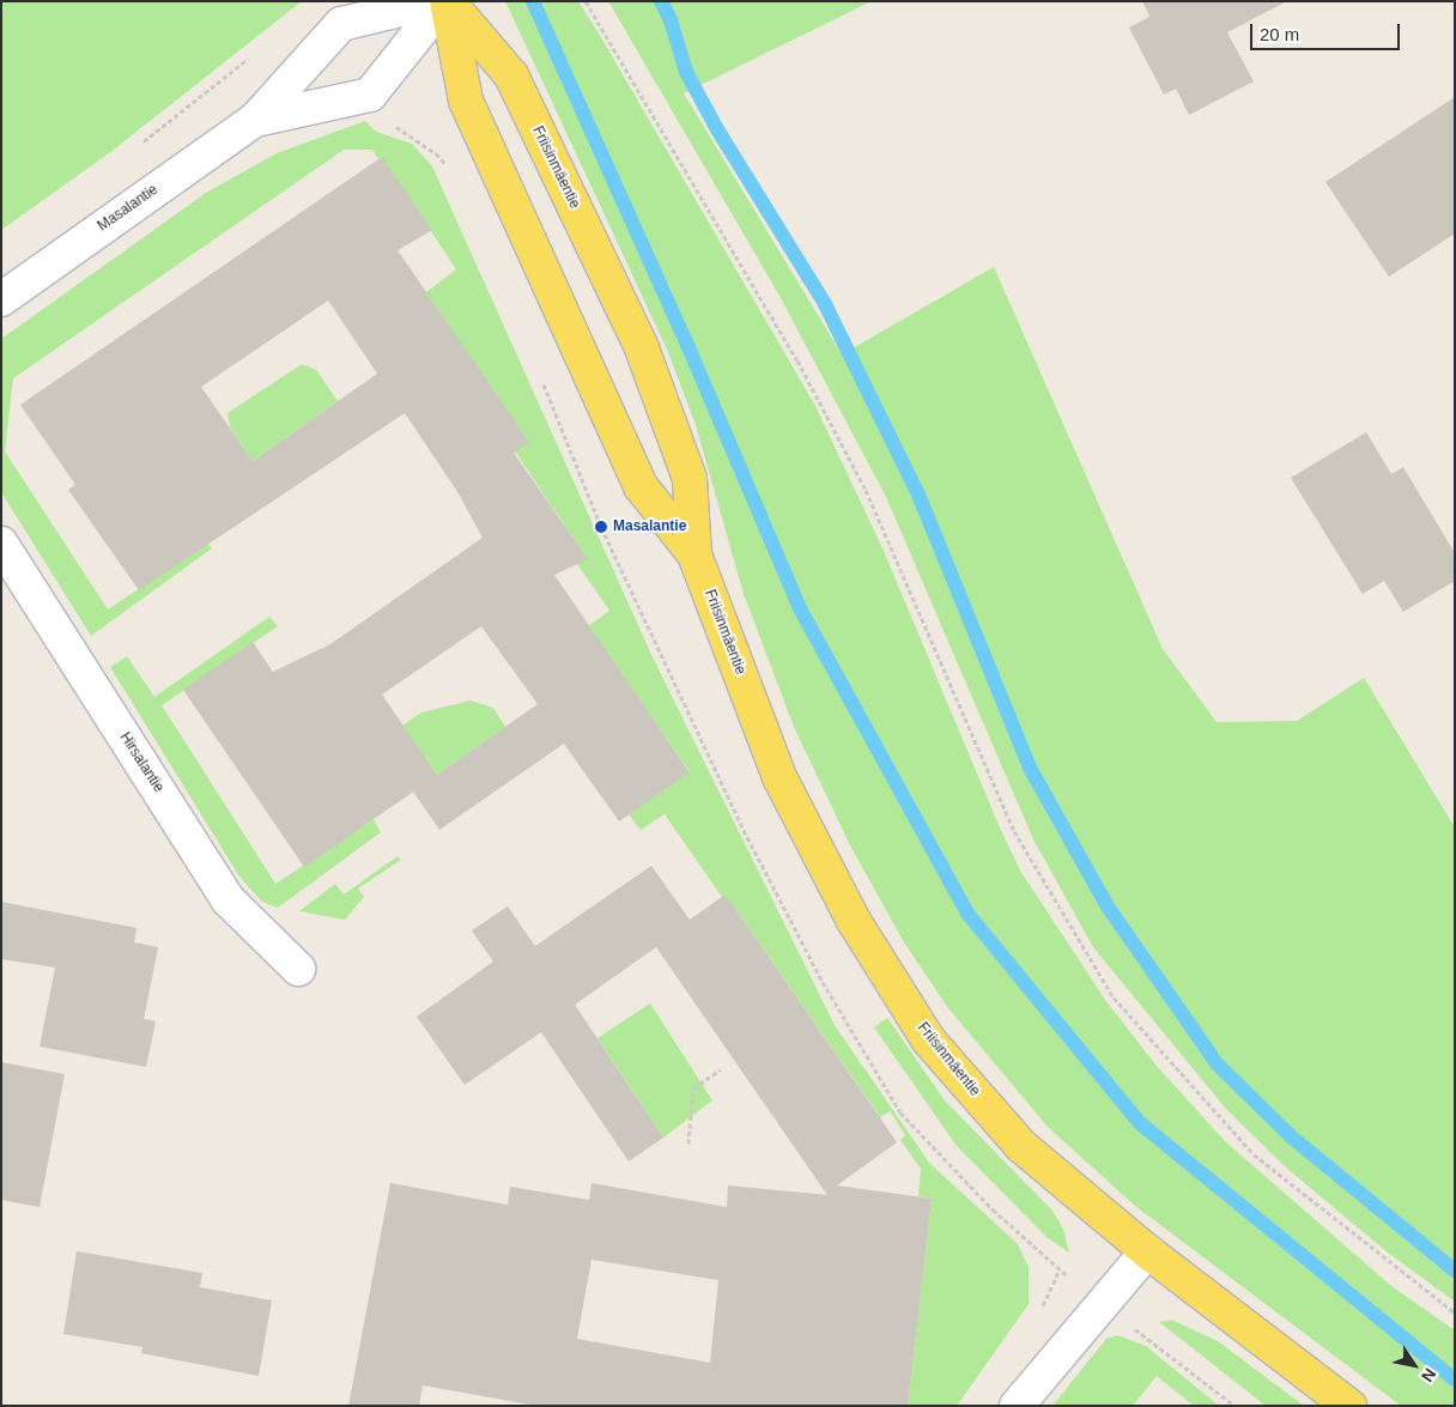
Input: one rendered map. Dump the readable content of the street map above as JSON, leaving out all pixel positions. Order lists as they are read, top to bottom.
{
  "streets": {
    "main road": ["Friisinmäentie"],
    "street": ["Masalantie", "Hirsalantie"]
  },
  "crossings": [
    ["Friisinmäentie", "Masalantie"]
  ],
  "places": ["Masalantie"],
  "scale_bar": "20 m",
  "north": "bottom right"
}
